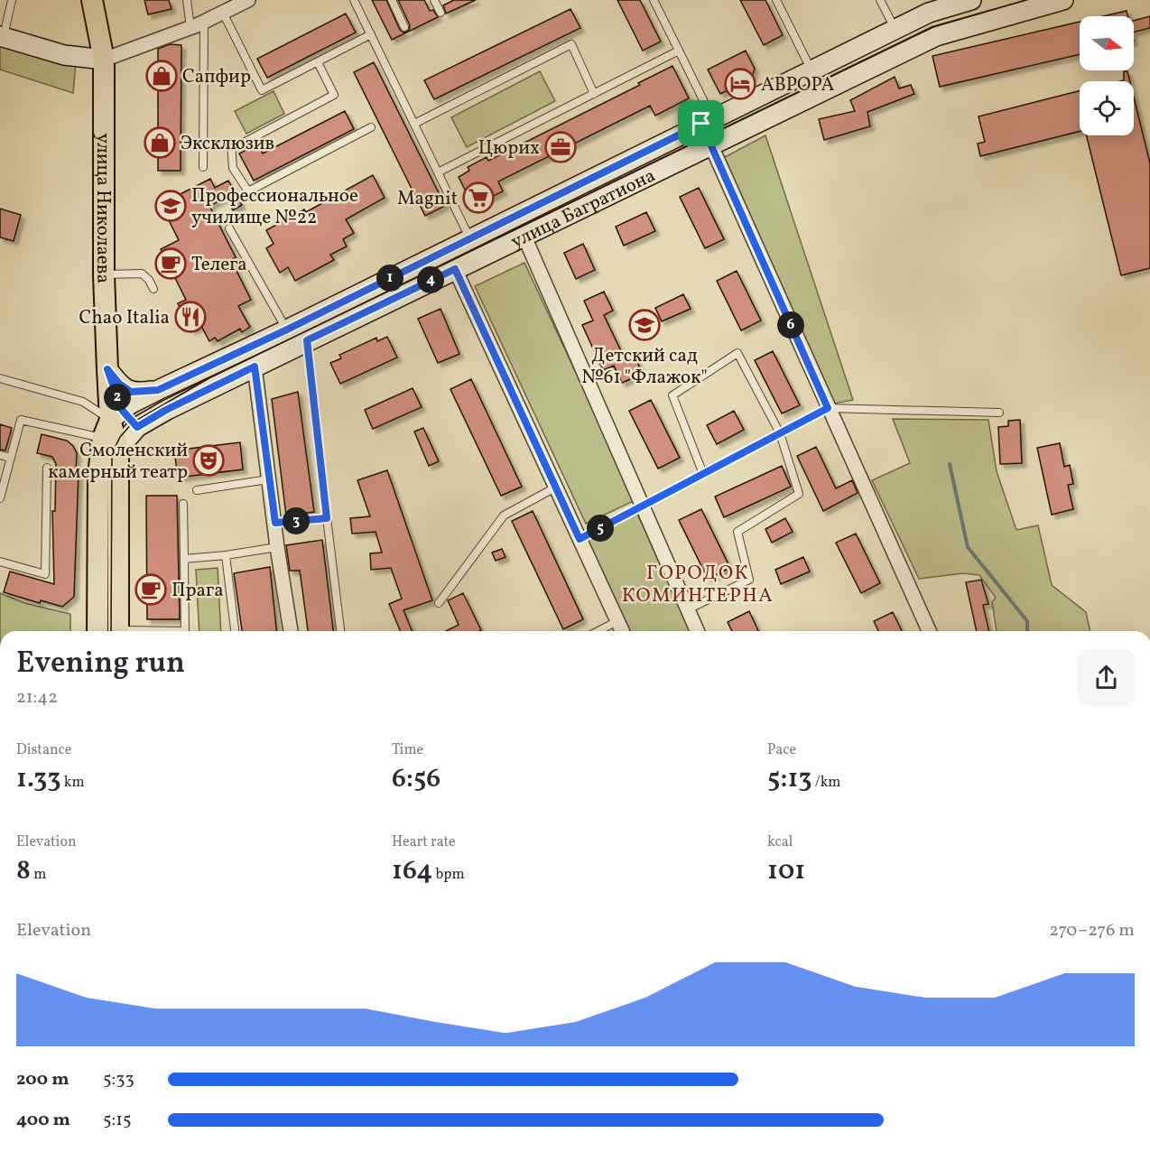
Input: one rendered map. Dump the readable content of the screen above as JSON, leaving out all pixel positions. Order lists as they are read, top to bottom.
{
  "streets": {
    "main road": ["улица Багратиона", "улица Николаева"]
  },
  "crossings": [
    ["улица Багратиона", "улица Николаева"]
  ],
  "districts": ["ГОРОДОК КОМИНТЕРНА"],
  "places": {
    "shop": ["Сапфир", "Эксклюзив"],
    "hotel": ["ABPOPA"],
    "office": ["Цюрих"],
    "supermarket": ["Magnit"],
    "school or university": ["Профессиональное училище №22", "Детский сад №61 \"Флажок\""],
    "cafe": ["Телега", "Прага"],
    "restaurant": ["Chao Italia"],
    "theatre": ["Смоленский камерный театр"]
  },
  "north": "right",
  "page": {
    "pins": [
      "1",
      "4",
      "6",
      "2",
      "3",
      "5"
    ],
    "heading": ["Evening run", "21:42"],
    "stats": [
      ["Distance", "1.33 km"],
      ["Time", "6:56"],
      ["Pace", "5:13 /km"],
      ["Elevation", "8 m"],
      ["Heart rate", "164 bpm"],
      ["kcal", "101"]
    ],
    "chart": ["Elevation", "270–276 m"],
    "list": [
      {
        "name": "200 m",
        "note": "5:33"
      },
      {
        "name": "400 m",
        "note": "5:15"
      }
    ]
  }
}
